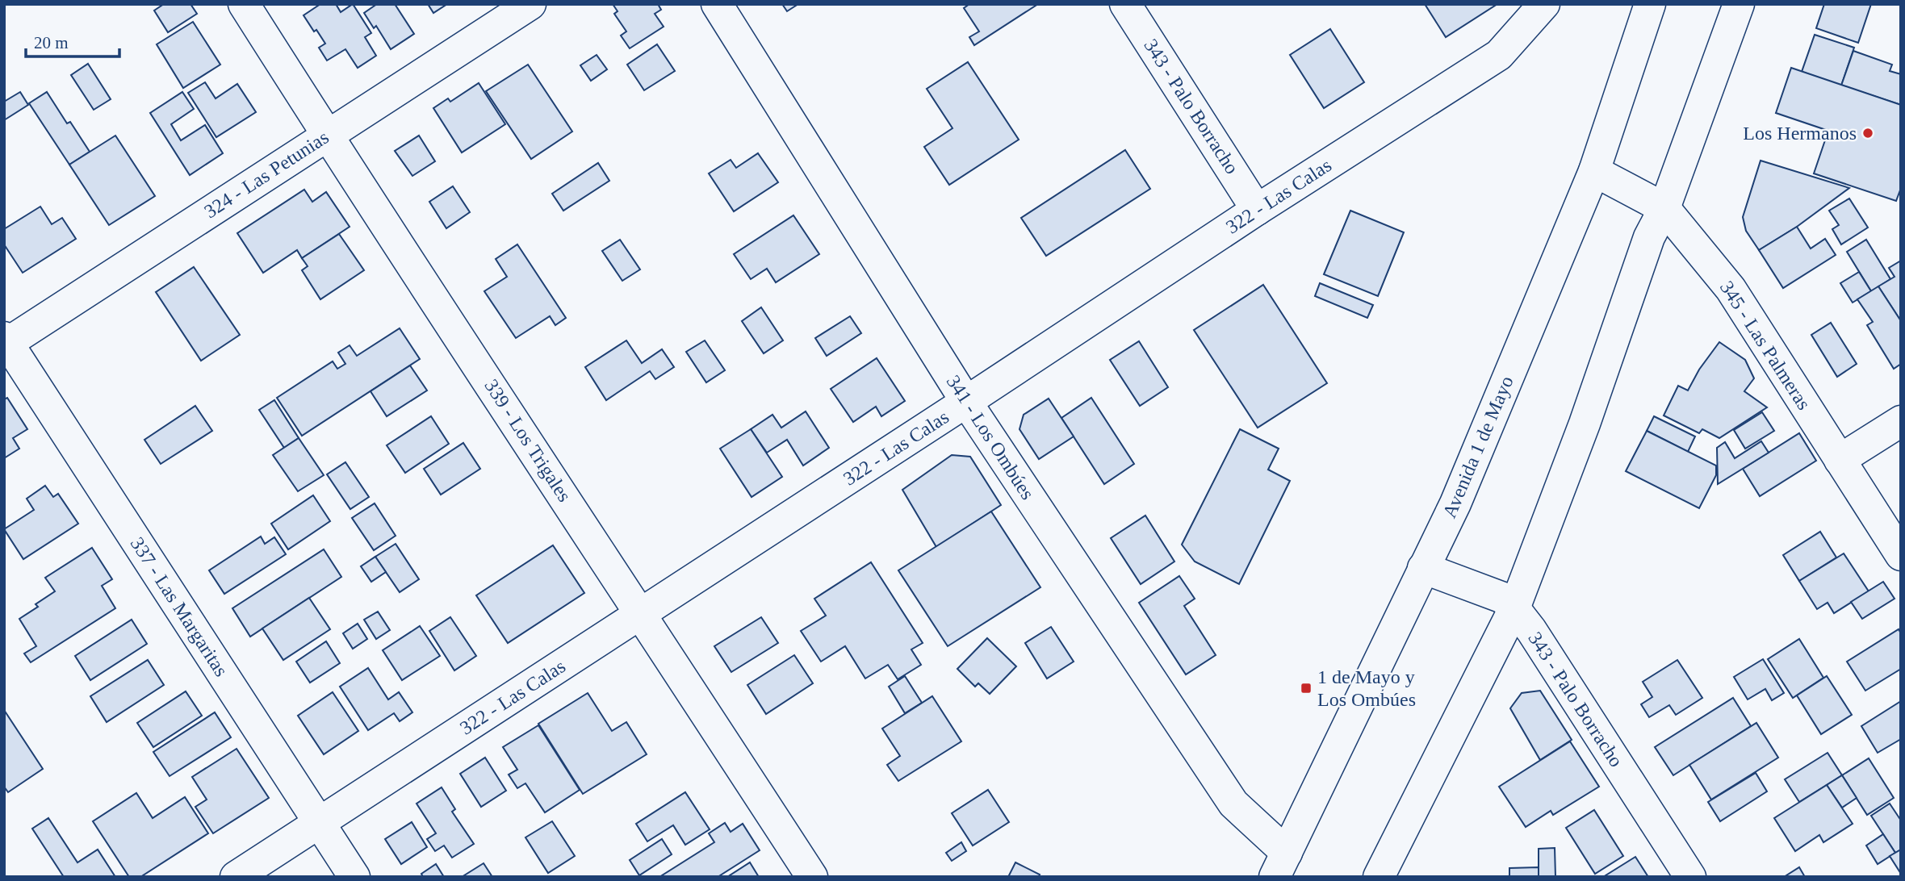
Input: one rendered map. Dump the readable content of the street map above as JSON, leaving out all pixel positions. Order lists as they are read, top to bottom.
{
  "streets": {
    "street": [
      "343 - Palo Borracho",
      "324 - Las Petunias",
      "322 - Las Calas",
      "345 - Las Palmeras",
      "341 - Los Ombúes",
      "339 - Los Trigales",
      "Avenida 1 de Mayo",
      "337 - Las Margaritas"
    ]
  },
  "crossings": [
    ["343 - Palo Borracho", "322 - Las Calas"],
    ["343 - Palo Borracho", "Avenida 1 de Mayo"],
    ["324 - Las Petunias", "339 - Los Trigales"],
    ["324 - Las Petunias", "337 - Las Margaritas"],
    ["322 - Las Calas", "341 - Los Ombúes"],
    ["322 - Las Calas", "339 - Los Trigales"],
    ["322 - Las Calas", "337 - Las Margaritas"],
    ["345 - Las Palmeras", "Avenida 1 de Mayo"],
    ["341 - Los Ombúes", "Avenida 1 de Mayo"]
  ],
  "places": {
    "other": ["Los Hermanos"],
    "transit": ["1 de Mayo y Los Ombúes"]
  },
  "scale_bar": "20 m"
}
